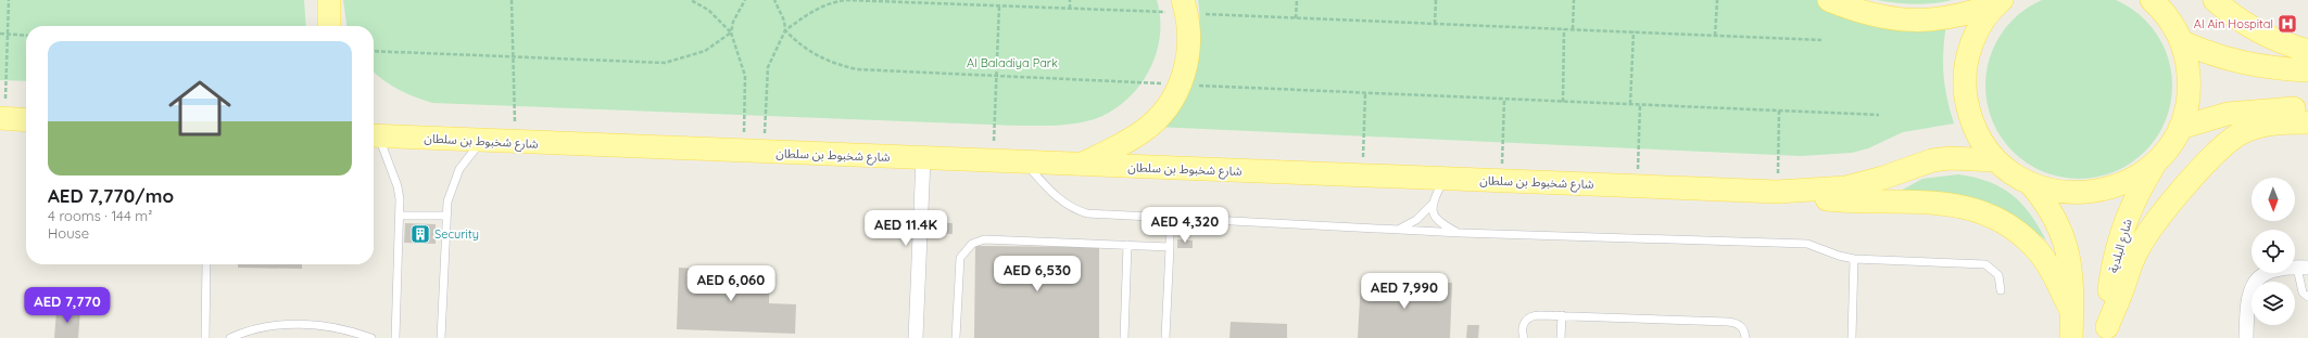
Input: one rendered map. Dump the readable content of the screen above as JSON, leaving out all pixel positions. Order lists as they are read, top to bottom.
{
  "streets": {
    "main road": ["شارع شخبوط بن سلطان", "شارع البلدية"]
  },
  "parks": ["Al Baladiya Park"],
  "places": {
    "hospital": ["Al Ain Hospital"],
    "building": ["Security"]
  },
  "north": "bottom",
  "page": {
    "list": [
      {
        "name": "AED 7,770/mo",
        "note": "4 rooms · 144 m² · House"
      }
    ],
    "price": [
      "AED 4,320",
      "AED 11.4K",
      "AED 6,530",
      "AED 6,060",
      "AED 7,990",
      "AED 7,770"
    ]
  }
}
